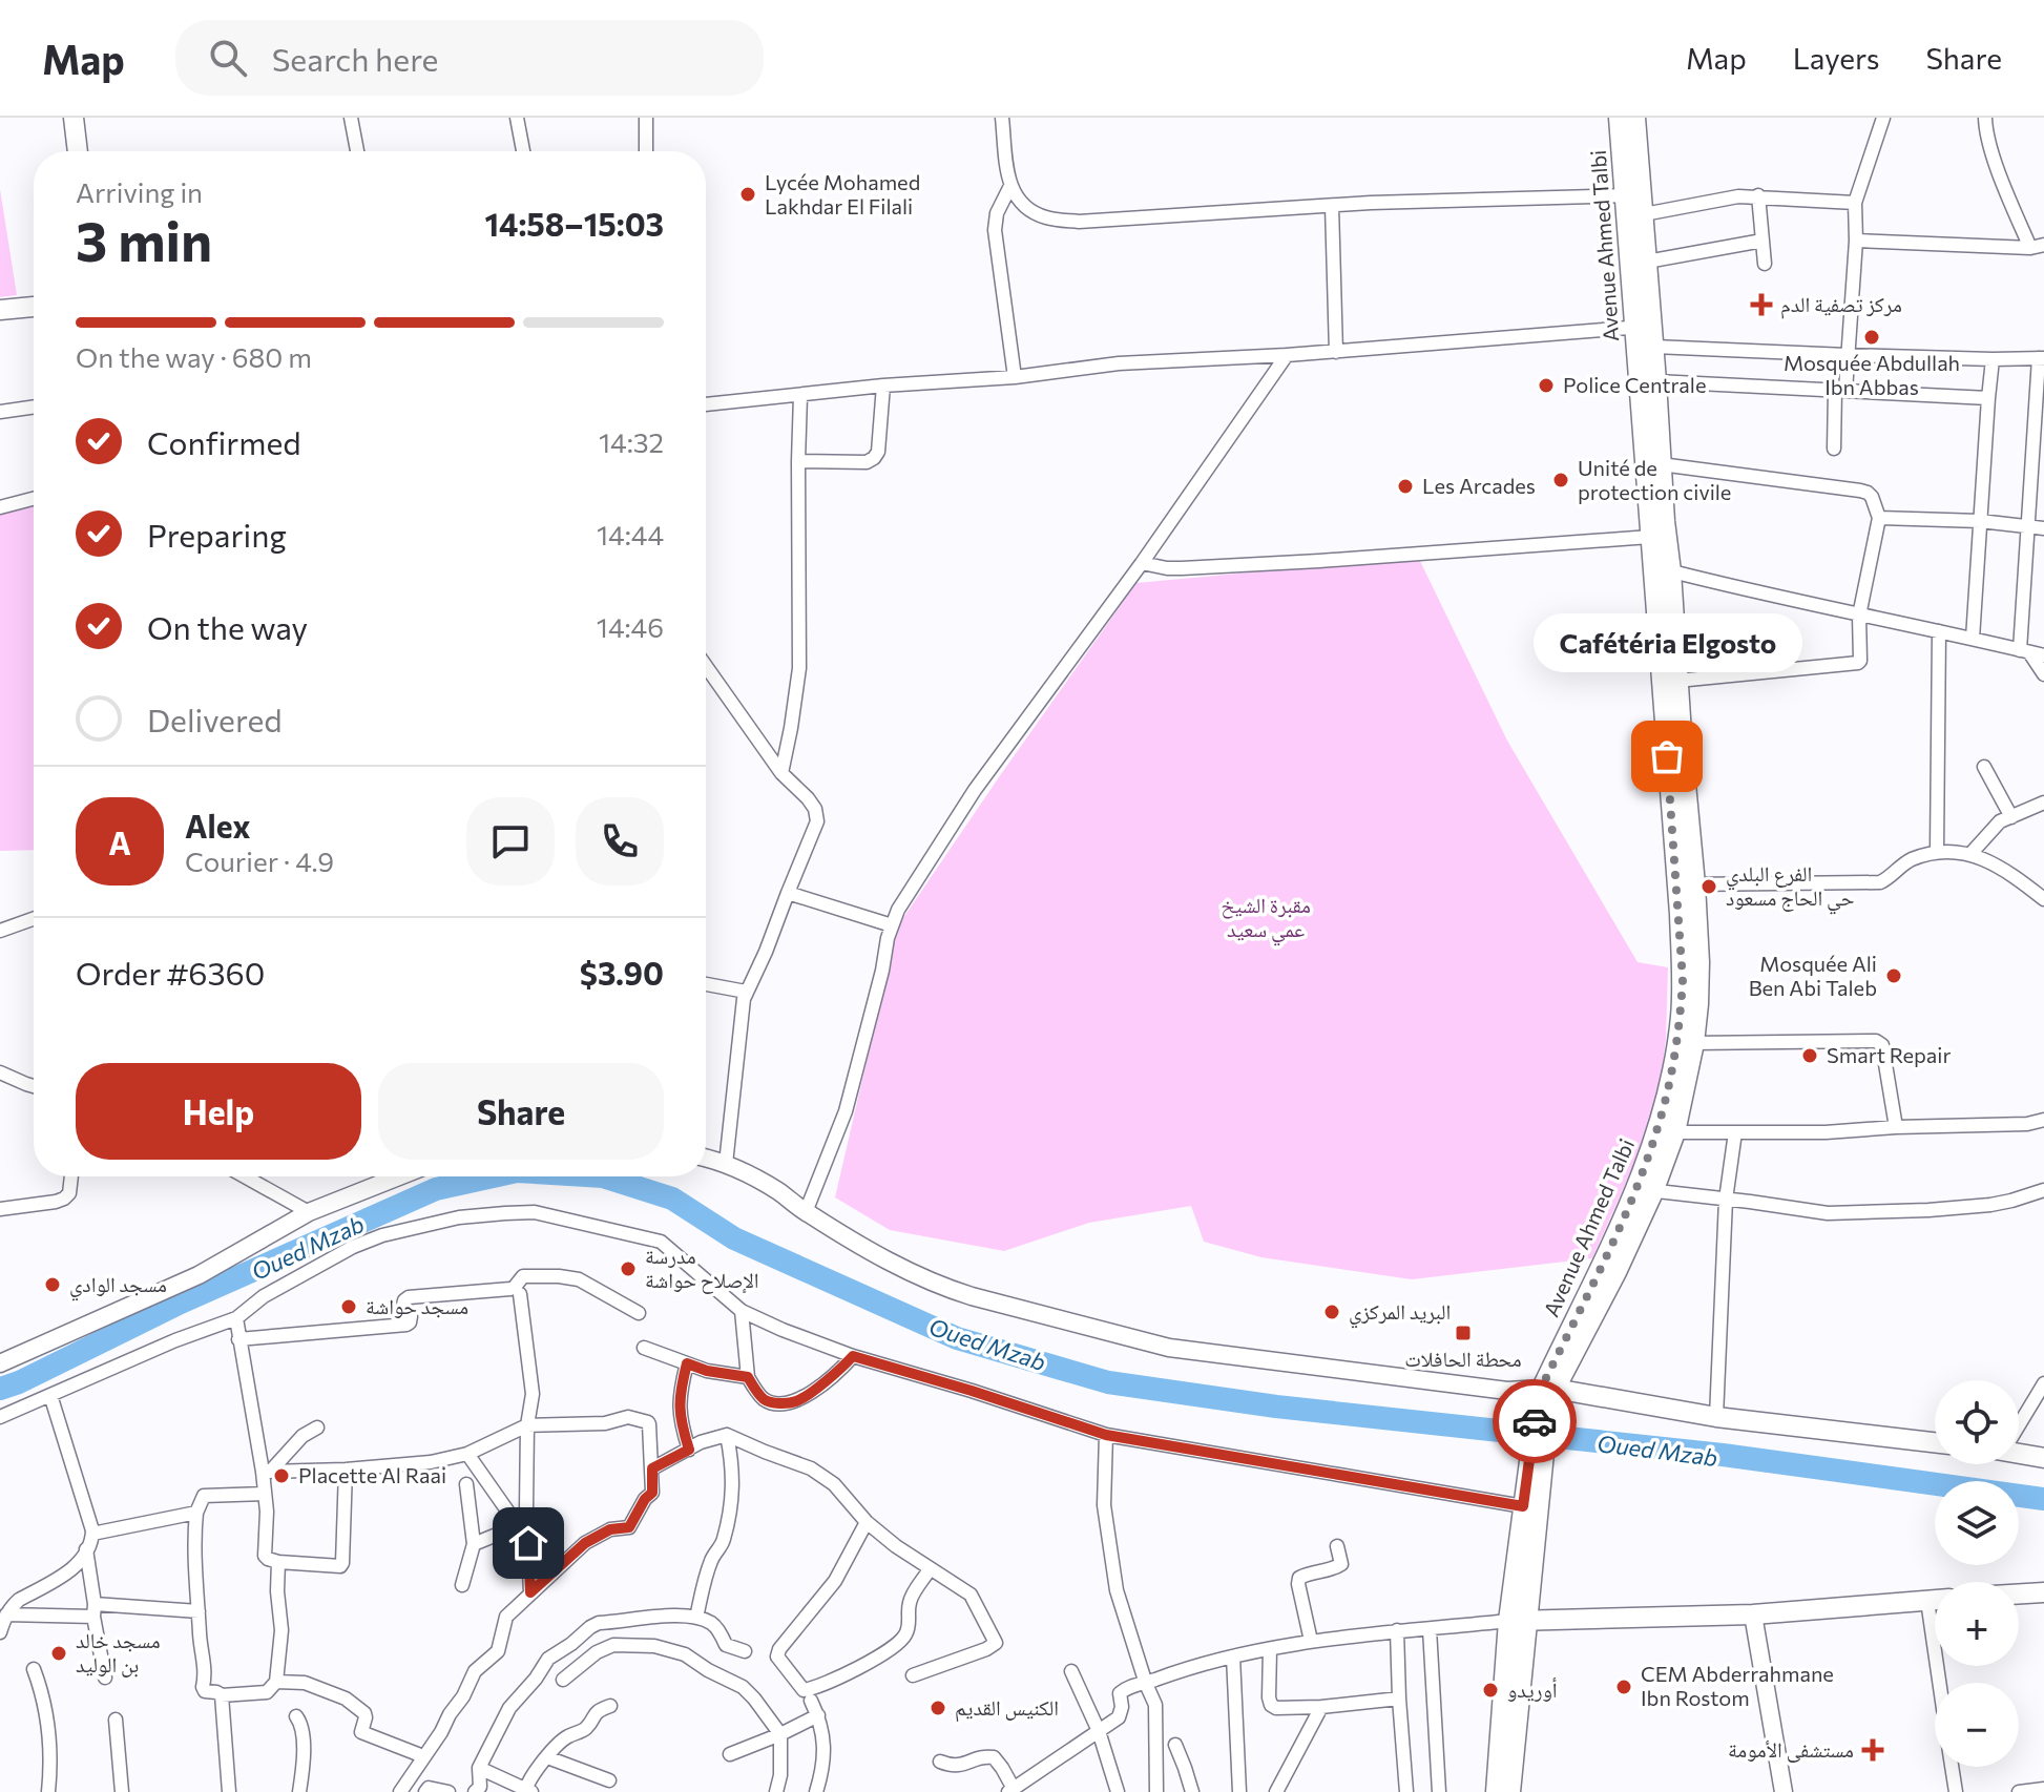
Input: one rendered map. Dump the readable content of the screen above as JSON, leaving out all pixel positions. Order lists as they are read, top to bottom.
{
  "streets": {
    "main road": ["Avenue Ahmed Talbi"]
  },
  "water": ["Oued Mzab"],
  "parks": ["مقبرة الشيخ عمي سعيد"],
  "places": {
    "other": [
      "Lycée Mohamed Lakhdar El Filali",
      "Mosquée Abdullah Ibn Abbas",
      "Police Centrale",
      "Unité de protection civile",
      "Les Arcades",
      "Cafétéria Elgosto",
      "الفرع البلدي حي الحاج مسعود",
      "Mosquée Ali Ben Abi Taleb",
      "Smart Repair",
      "مدرسة الإصلاح حواشة",
      "مسجد الوادي",
      "مسجد حواشة",
      "البريد المركزي",
      "Placette Al Raai",
      "مسجد خالد بن الوليد",
      "CEM Abderrahmane Ibn Rostom",
      "أوريدو",
      "الكنيس القديم"
    ],
    "health": ["مركز تصفية الدم", "مستشفى الأمومة"],
    "transit": ["محطة الحافلات"]
  },
  "page": {
    "header": "Map",
    "search": "Search here",
    "nav": ["Map", "Layers", "Share"],
    "heading": ["3 min", "Arriving in", "14:58–15:03"],
    "panel": [
      "Alex",
      "Courier · 4.9",
      "Order #6360",
      "$3.90"
    ],
    "bar": "On the way · 680 m",
    "list": [
      ["Confirmed", "14:32"],
      ["Preparing", "14:44"],
      ["On the way", "14:46"],
      "Delivered"
    ],
    "bubble": "Cafétéria Elgosto",
    "round": "A",
    "buttons": ["Help", "Share"],
    "map_buttons": ["+", "−"]
  }
}
